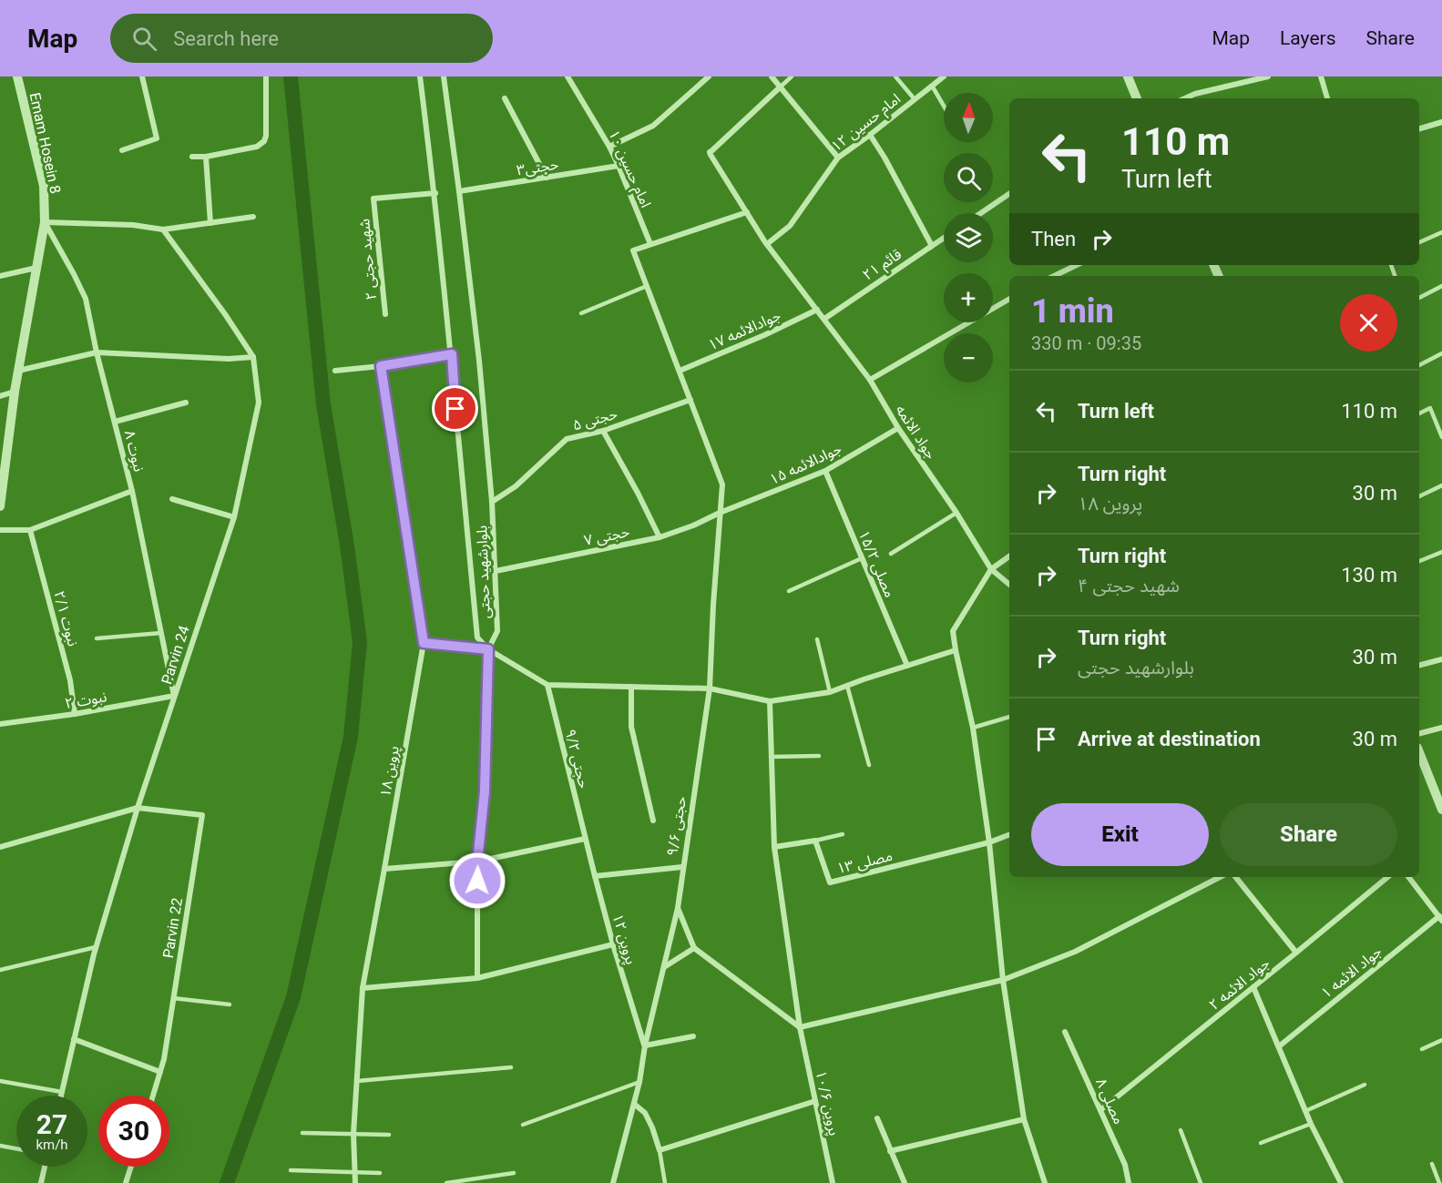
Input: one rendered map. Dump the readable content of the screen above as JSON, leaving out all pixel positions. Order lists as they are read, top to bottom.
{
  "streets": {
    "street": [
      "امام حسین ۱۲",
      "Emam Hosein 8",
      "حجتی۳",
      "۱۰ امام حسین",
      "شهید حجتی ۲",
      "قائم ۲۱",
      "جوادالائمه ۱۷",
      "حجتی ۵",
      "جواد الائمه",
      "نبوت ۸",
      "جوادالائمه ۱۵",
      "حجتی ۷",
      "مصلی ۱۵/۲",
      "بلوارشهید حجتی",
      "نبوت ۲/۱",
      "Parvin 24",
      "نبوت ۲",
      "حجتی ۹/۲",
      "پروین ۱۸",
      "حجتی ۹/۶",
      "مصلی ۱۳",
      "Parvin 22",
      "پروین ۱۲",
      "جواد الائمه ۱",
      "جواد الائمه ۲",
      "مصلی ۸",
      "پروین ۱۰/۶"
    ]
  },
  "crossings": [
    ["امام حسین ۱۲", "جواد الائمه"],
    ["Emam Hosein 8", "نبوت ۸"],
    ["حجتی۳", "۱۰ امام حسین"],
    ["حجتی۳", "بلوارشهید حجتی"],
    ["۱۰ امام حسین", "حجتی ۹/۶"],
    ["شهید حجتی ۲", "بلوارشهید حجتی"],
    ["قائم ۲۱", "جواد الائمه"],
    ["جوادالائمه ۱۷", "جواد الائمه"],
    ["جوادالائمه ۱۷", "حجتی ۹/۶"],
    ["حجتی ۵", "بلوارشهید حجتی"],
    ["حجتی ۵", "حجتی ۹/۶"],
    ["جواد الائمه", "جوادالائمه ۱۵"],
    ["نبوت ۸", "Parvin 24"],
    ["نبوت ۸", "نبوت ۲"],
    ["جوادالائمه ۱۵", "حجتی ۷"],
    ["جوادالائمه ۱۵", "مصلی ۱۵/۲"],
    ["جوادالائمه ۱۵", "حجتی ۹/۶"],
    ["حجتی ۷", "بلوارشهید حجتی"],
    ["حجتی ۷", "حجتی ۹/۶"],
    ["نبوت ۲/۱", "نبوت ۲"],
    ["Parvin 24", "نبوت ۲"],
    ["Parvin 24", "Parvin 22"],
    ["حجتی ۹/۲", "پروین ۱۲"],
    ["حجتی ۹/۶", "پروین ۱۲"],
    ["جواد الائمه ۲", "مصلی ۸"]
  ],
  "north": "top",
  "page": {
    "header": "Map",
    "search": "Search here",
    "nav": ["Map", "Layers", "Share"],
    "map_buttons": ["+", "−"],
    "turn": ["110 m", "Turn left"],
    "then": "Then",
    "heading": ["1 min", "330 m · 09:35"],
    "list": [
      {
        "name": "Turn left",
        "value": "110 m"
      },
      {
        "name": "Turn right",
        "note": "پروین ۱۸",
        "value": "30 m"
      },
      {
        "name": "Turn right",
        "note": "شهید حجتی ۴",
        "value": "130 m"
      },
      {
        "name": "Turn right",
        "note": "بلوارشهید حجتی",
        "value": "30 m"
      },
      {
        "name": "Arrive at destination",
        "value": "30 m"
      }
    ],
    "buttons": ["Exit", "Share"],
    "speed": "27 km/h",
    "limit": "30"
  }
}
